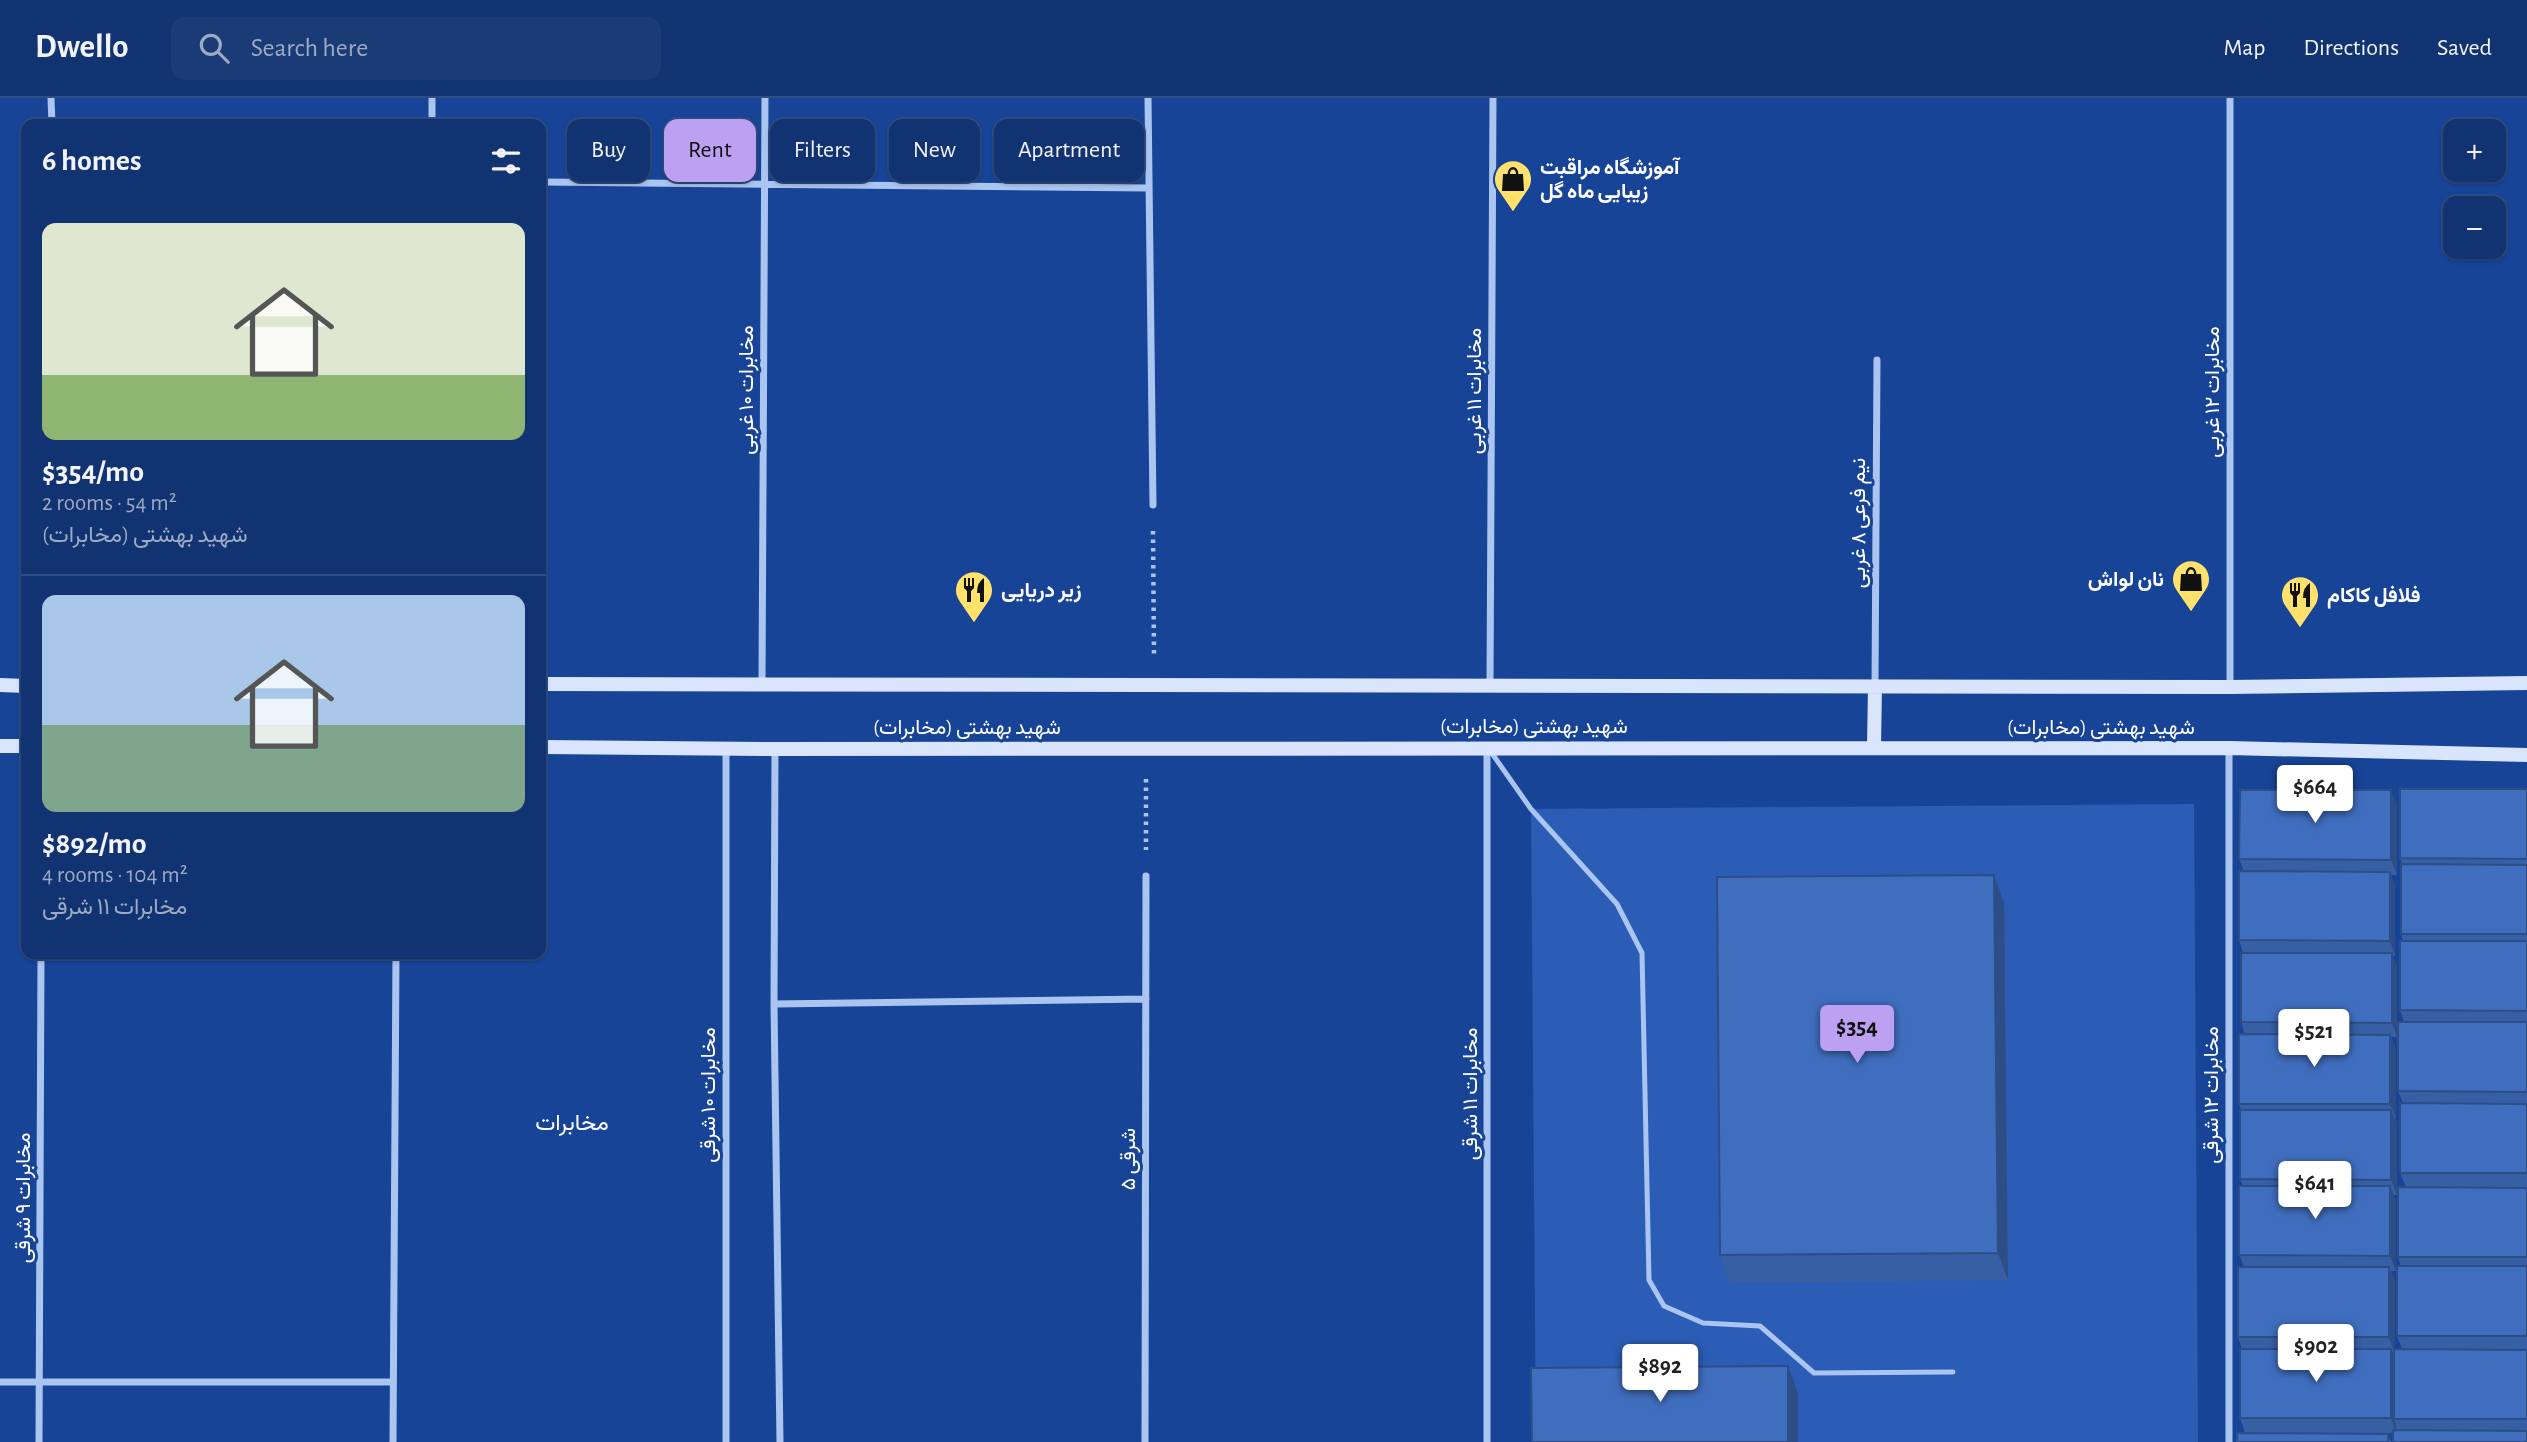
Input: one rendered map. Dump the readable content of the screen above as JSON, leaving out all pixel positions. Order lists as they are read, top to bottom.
{
  "streets": {
    "main road": ["شهید بهشتی (مخابرات)"],
    "street": [
      "مخابرات ۱۰ غربی",
      "مخابرات ۱۱ غربی",
      "مخابرات ۱۲ غربی",
      "نیم فرعی ۸ غربی",
      "مخابرات ۱۱ شرقی",
      "مخابرات ۱۰ شرقی",
      "مخابرات ۱۲ شرقی",
      "شرقی ۵",
      "مخابرات ۹ شرقی"
    ]
  },
  "crossings": [
    ["مخابرات ۱۰ غربی", "شهید بهشتی (مخابرات)"],
    ["مخابرات ۱۱ غربی", "شهید بهشتی (مخابرات)"],
    ["مخابرات ۱۲ غربی", "شهید بهشتی (مخابرات)"],
    ["نیم فرعی ۸ غربی", "شهید بهشتی (مخابرات)"],
    ["شهید بهشتی (مخابرات)", "مخابرات ۱۱ شرقی"],
    ["شهید بهشتی (مخابرات)", "مخابرات ۱۰ شرقی"],
    ["شهید بهشتی (مخابرات)", "مخابرات ۱۲ شرقی"]
  ],
  "districts": ["مخابرات"],
  "places": {
    "shop": ["آموزشگاه مراقبت زیبایی ماه گل", "نان لواش"],
    "restaurant": ["زیر دریایی", "فلافل کاکام"]
  },
  "page": {
    "header": "Dwello",
    "search": "Search here",
    "nav": ["Map", "Directions", "Saved"],
    "map_buttons": ["+", "−"],
    "chip": [
      "Buy",
      "Rent",
      "Filters",
      "New",
      "Apartment"
    ],
    "heading": "6 homes",
    "list": [
      {
        "name": "$354/mo",
        "note": "2 rooms · 54 m² · شهید بهشتی (مخابرات)"
      },
      {
        "name": "$892/mo",
        "note": "4 rooms · 104 m² · مخابرات ۱۱ شرقی"
      }
    ],
    "price": [
      "$664",
      "$354",
      "$521",
      "$641",
      "$902",
      "$892"
    ]
  }
}
